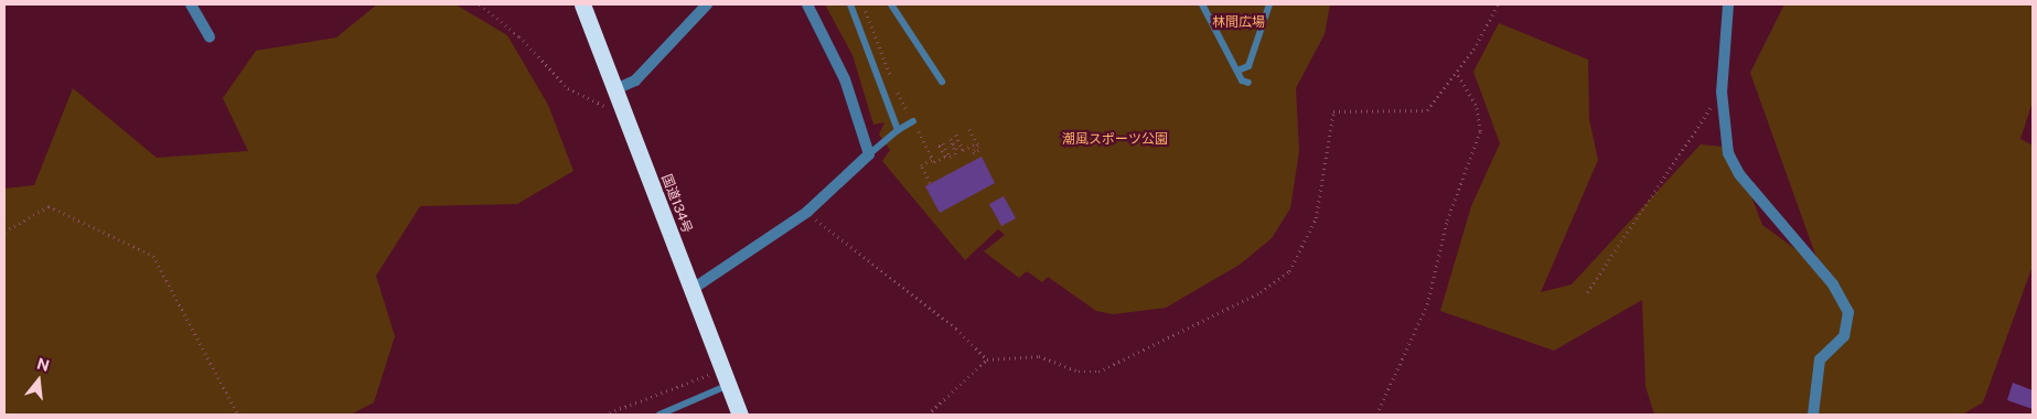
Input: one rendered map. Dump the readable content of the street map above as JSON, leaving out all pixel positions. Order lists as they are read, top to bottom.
{
  "streets": {
    "highway": ["国道134号"]
  },
  "parks": ["林間広場", "潮風スポーツ公園"],
  "north": "top"
}
